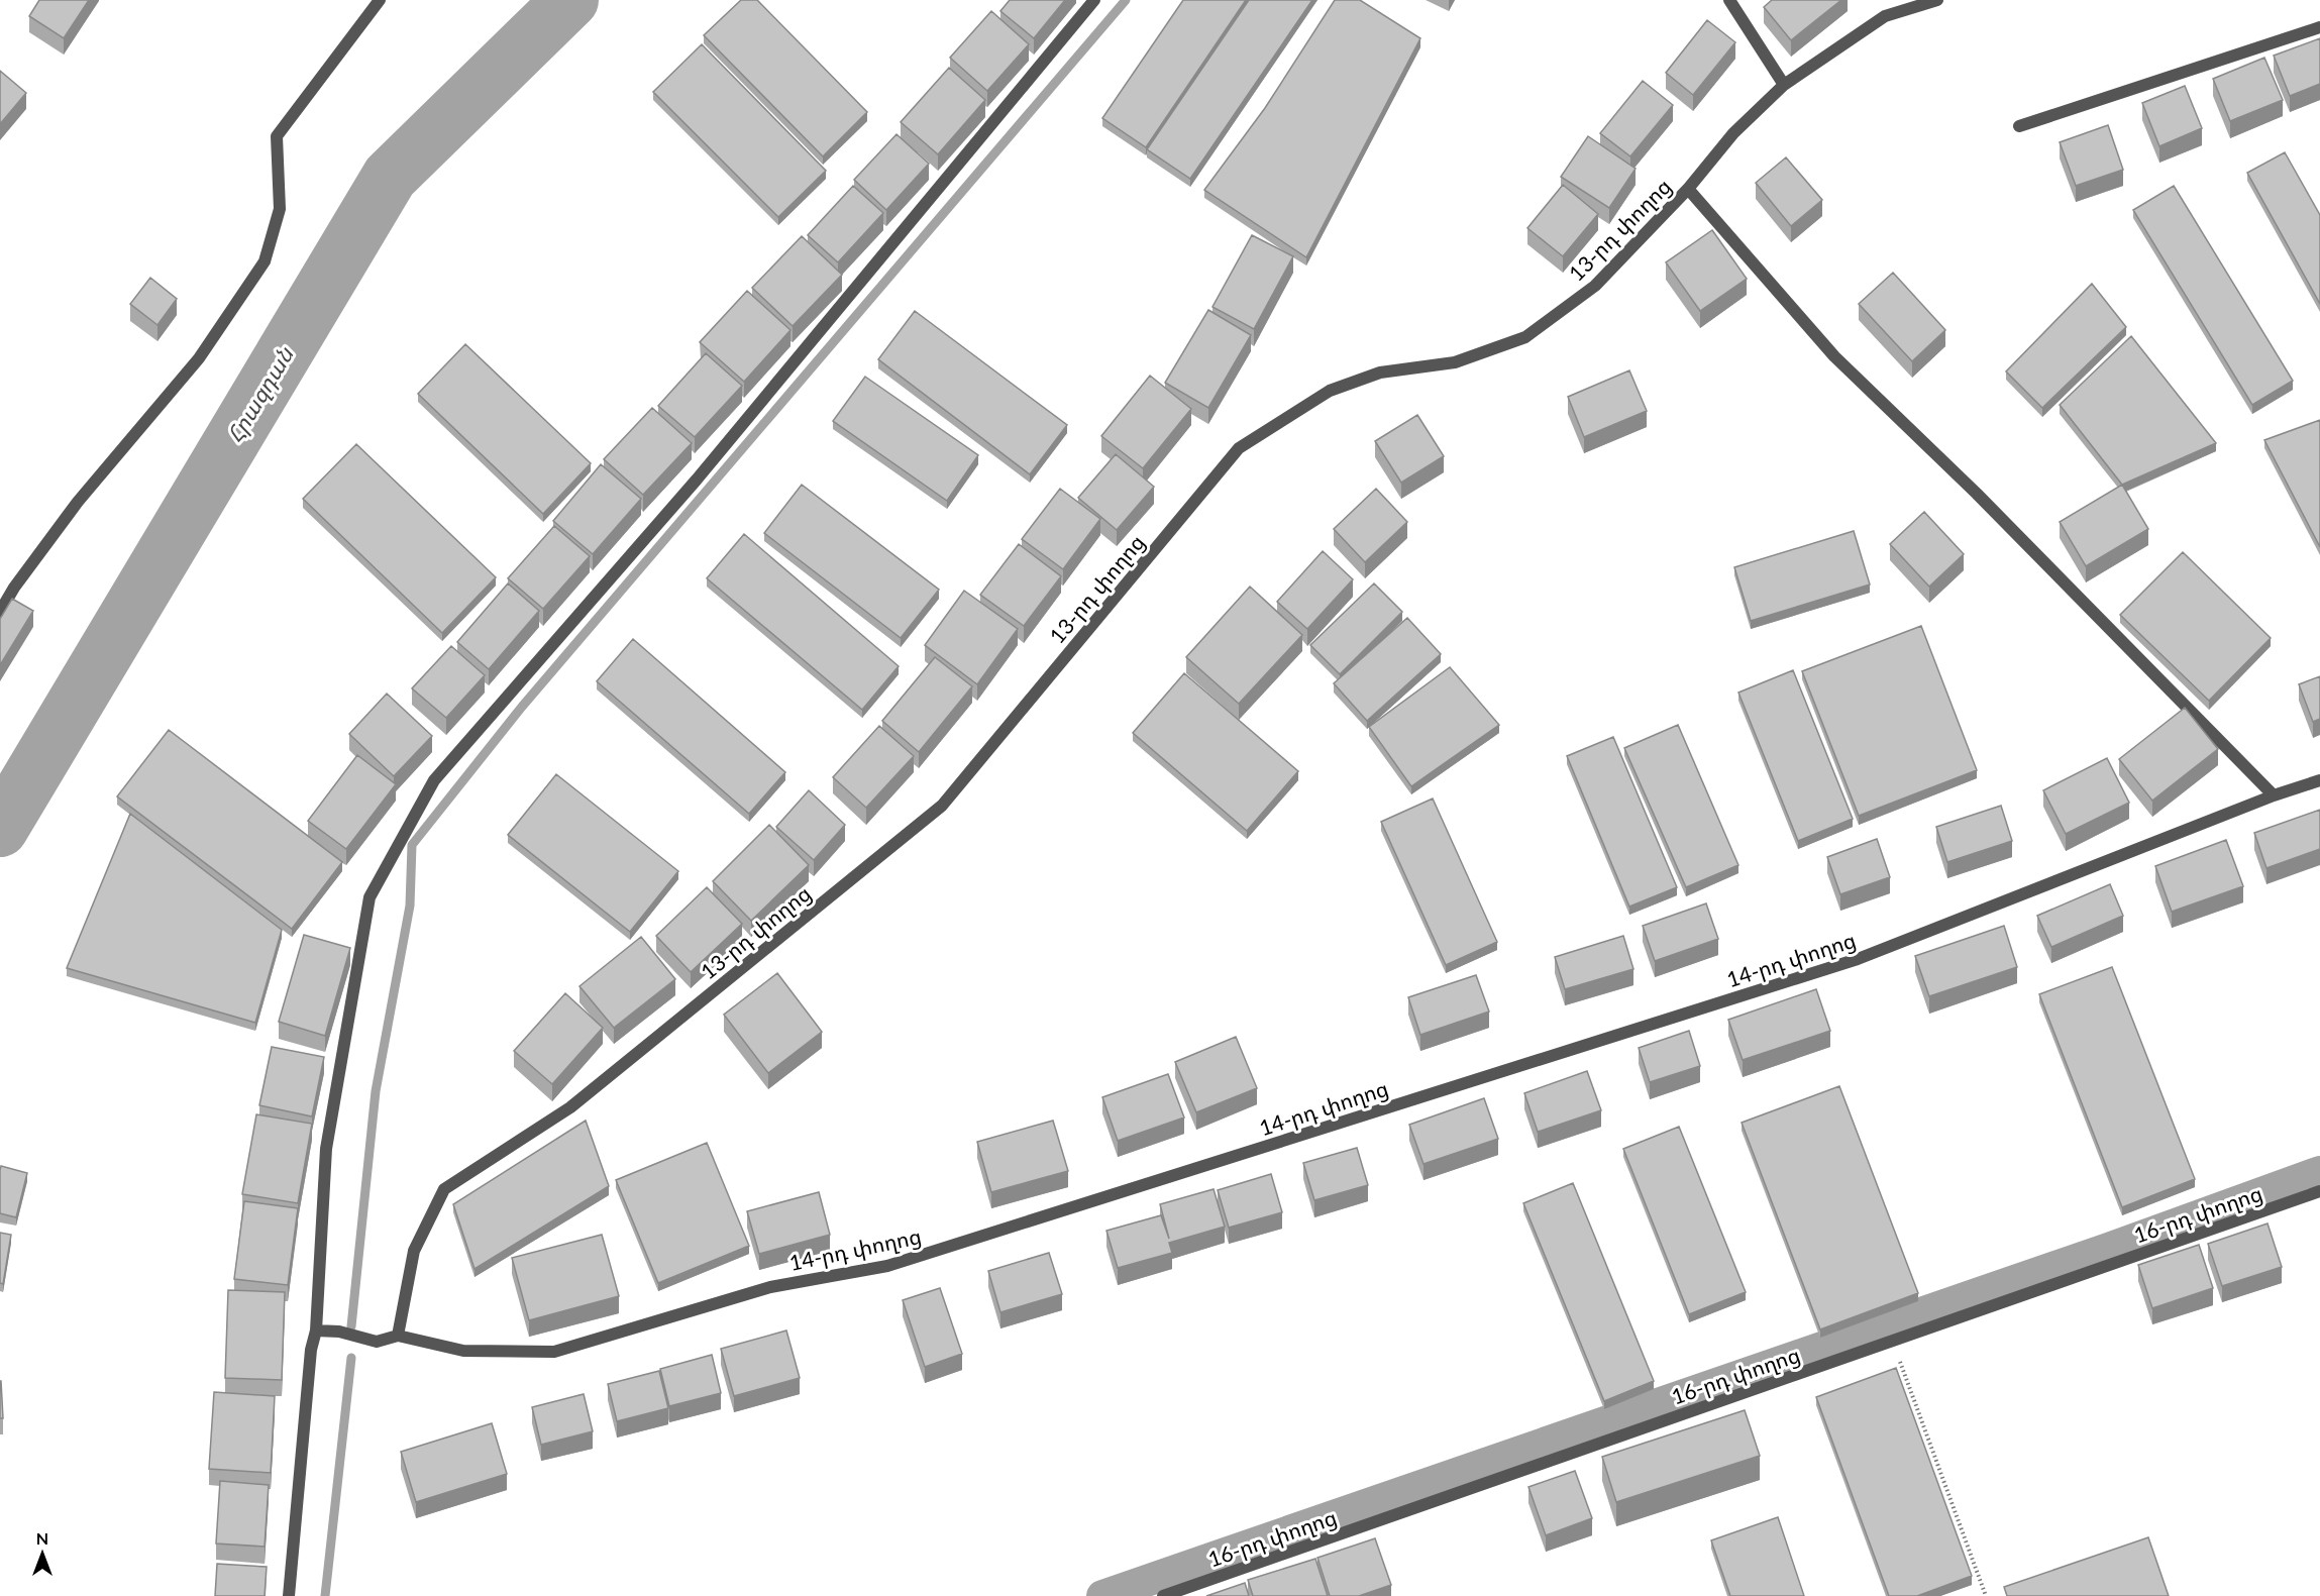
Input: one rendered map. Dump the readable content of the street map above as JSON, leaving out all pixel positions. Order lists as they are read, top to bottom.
{
  "streets": {
    "street": ["13-րդ փողոց", "14-րդ փողոց", "16-րդ փողոց"]
  },
  "crossings": [
    ["13-րդ փողոց", "14-րդ փողոց"]
  ],
  "water": ["Հրազդան"],
  "north": "top"
}
